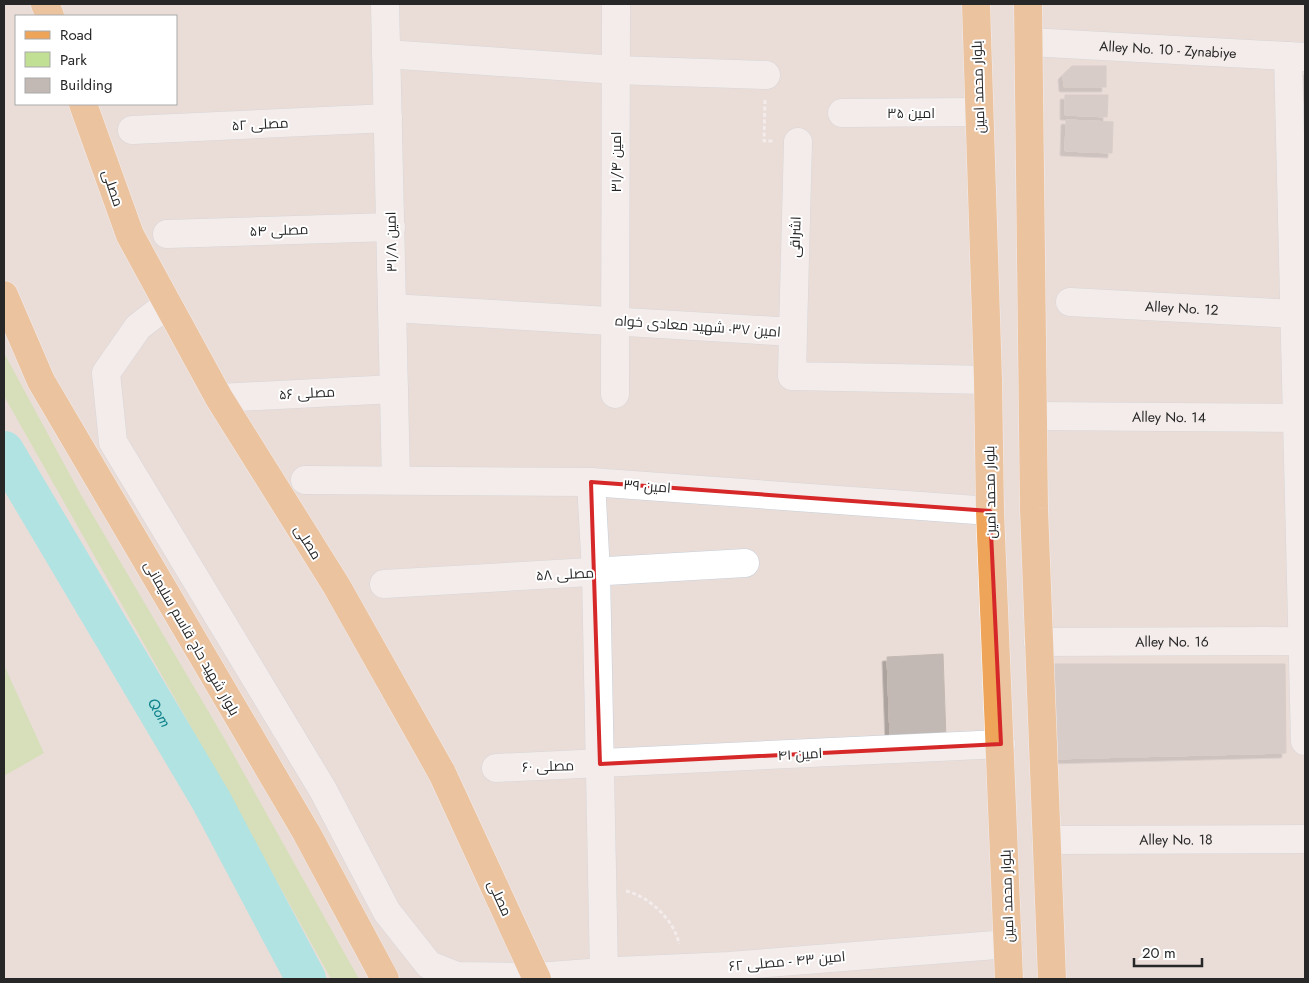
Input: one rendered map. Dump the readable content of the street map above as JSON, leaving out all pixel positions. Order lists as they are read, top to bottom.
{
  "streets": {
    "main road": ["بلوار محمد امین", "مصلی", "بلوار شهید حاج قاسم سلیمانی"],
    "street": [
      "Alley No. 10 - Zynabiye",
      "امین ۳۵",
      "مصلی ۵۲",
      "امین ۳۱/۴",
      "مصلی ۵۴",
      "اشراقی",
      "امین ۳۱/۸",
      "Alley No. 12",
      "امین ۳۷- شهید معادی خواه",
      "مصلی ۵۶",
      "Alley No. 14",
      "امین ۳۹",
      "مصلی ۵۸",
      "Alley No. 16",
      "امین ۴۱",
      "مصلی ۶۰",
      "Alley No. 18",
      "امین ۴۳ - مصلی ۶۲"
    ]
  },
  "crossings": [
    ["بلوار محمد امین", "امین ۳۵"],
    ["بلوار محمد امین", "امین ۳۷- شهید معادی خواه"],
    ["بلوار محمد امین", "امین ۳۹"],
    ["بلوار محمد امین", "امین ۴۱"],
    ["بلوار محمد امین", "امین ۴۳ - مصلی ۶۲"],
    ["مصلی ۵۲", "امین ۳۱/۸"],
    ["امین ۳۱/۴", "امین ۳۷- شهید معادی خواه"],
    ["مصلی", "مصلی ۵۶"],
    ["مصلی", "امین ۴۳ - مصلی ۶۲"],
    ["مصلی ۵۴", "امین ۳۱/۸"],
    ["اشراقی", "امین ۳۷- شهید معادی خواه"],
    ["امین ۳۱/۸", "امین ۳۷- شهید معادی خواه"],
    ["امین ۳۱/۸", "مصلی ۵۶"],
    ["امین ۳۱/۸", "امین ۳۹"],
    ["امین ۴۱", "مصلی ۶۰"]
  ],
  "water": ["Qom"],
  "legend": ["Road", "Park", "Building"],
  "scale_bar": "20 m"
}
